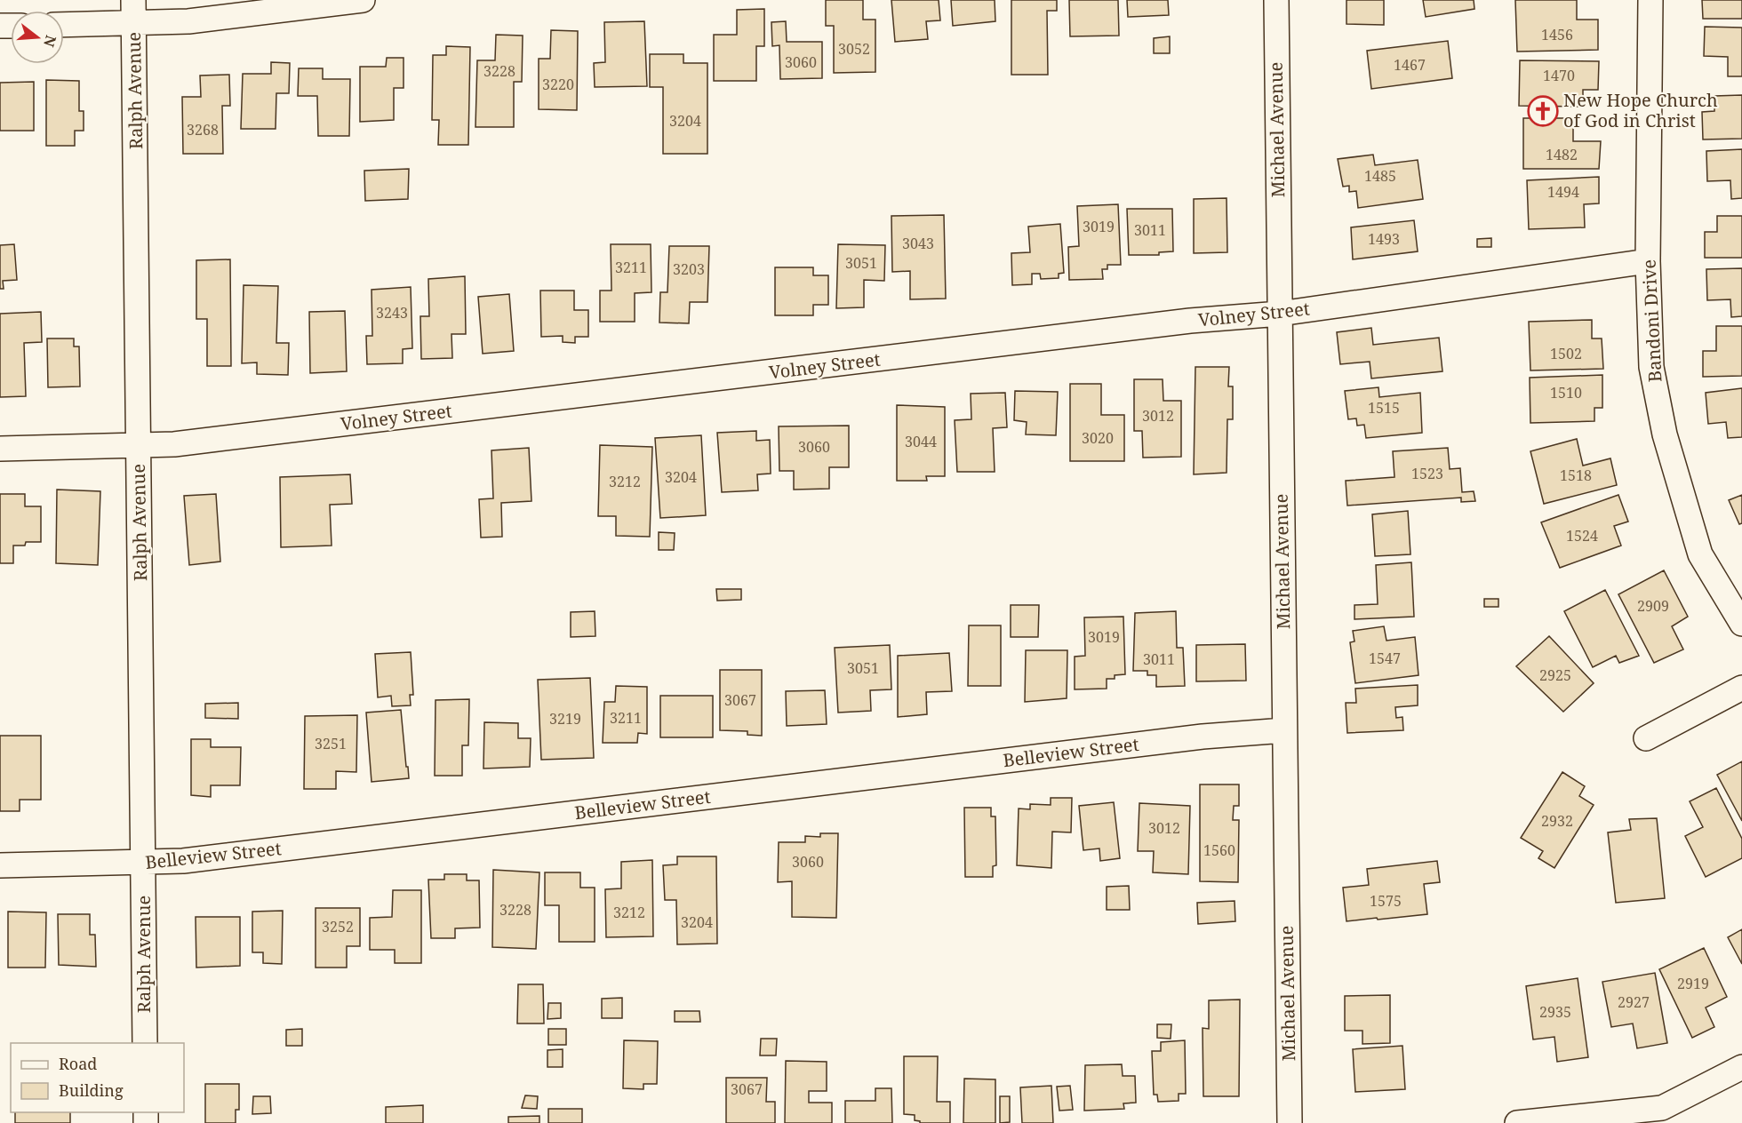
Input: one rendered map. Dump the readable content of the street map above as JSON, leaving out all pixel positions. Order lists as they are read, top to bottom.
{
  "streets": {
    "street": [
      "Ralph Avenue",
      "Michael Avenue",
      "Volney Street",
      "Bandoni Drive",
      "Belleview Street"
    ]
  },
  "crossings": [
    ["Ralph Avenue", "Volney Street"],
    ["Ralph Avenue", "Belleview Street"],
    ["Michael Avenue", "Volney Street"],
    ["Michael Avenue", "Belleview Street"],
    ["Volney Street", "Bandoni Drive"]
  ],
  "places": {
    "church": ["New Hope Church of God in Christ"]
  },
  "house_numbers": [
    "1456",
    "3052",
    "3060",
    "1467",
    "3228",
    "1470",
    "3220",
    "3204",
    "3268",
    "1482",
    "1485",
    "1494",
    "3019",
    "3011",
    "1493",
    "3043",
    "3051",
    "3211",
    "3203",
    "3243",
    "1502",
    "1510",
    "1515",
    "3012",
    "3020",
    "3044",
    "3060",
    "1523",
    "1518",
    "3204",
    "3212",
    "1524",
    "2909",
    "3019",
    "1547",
    "3011",
    "3051",
    "2925",
    "3067",
    "3211",
    "3219",
    "3251",
    "2932",
    "3012",
    "1560",
    "3060",
    "1575",
    "3228",
    "3212",
    "3204",
    "3252",
    "2919",
    "2927",
    "2935",
    "3067"
  ],
  "legend": ["Road", "Building"],
  "north": "right"
}
